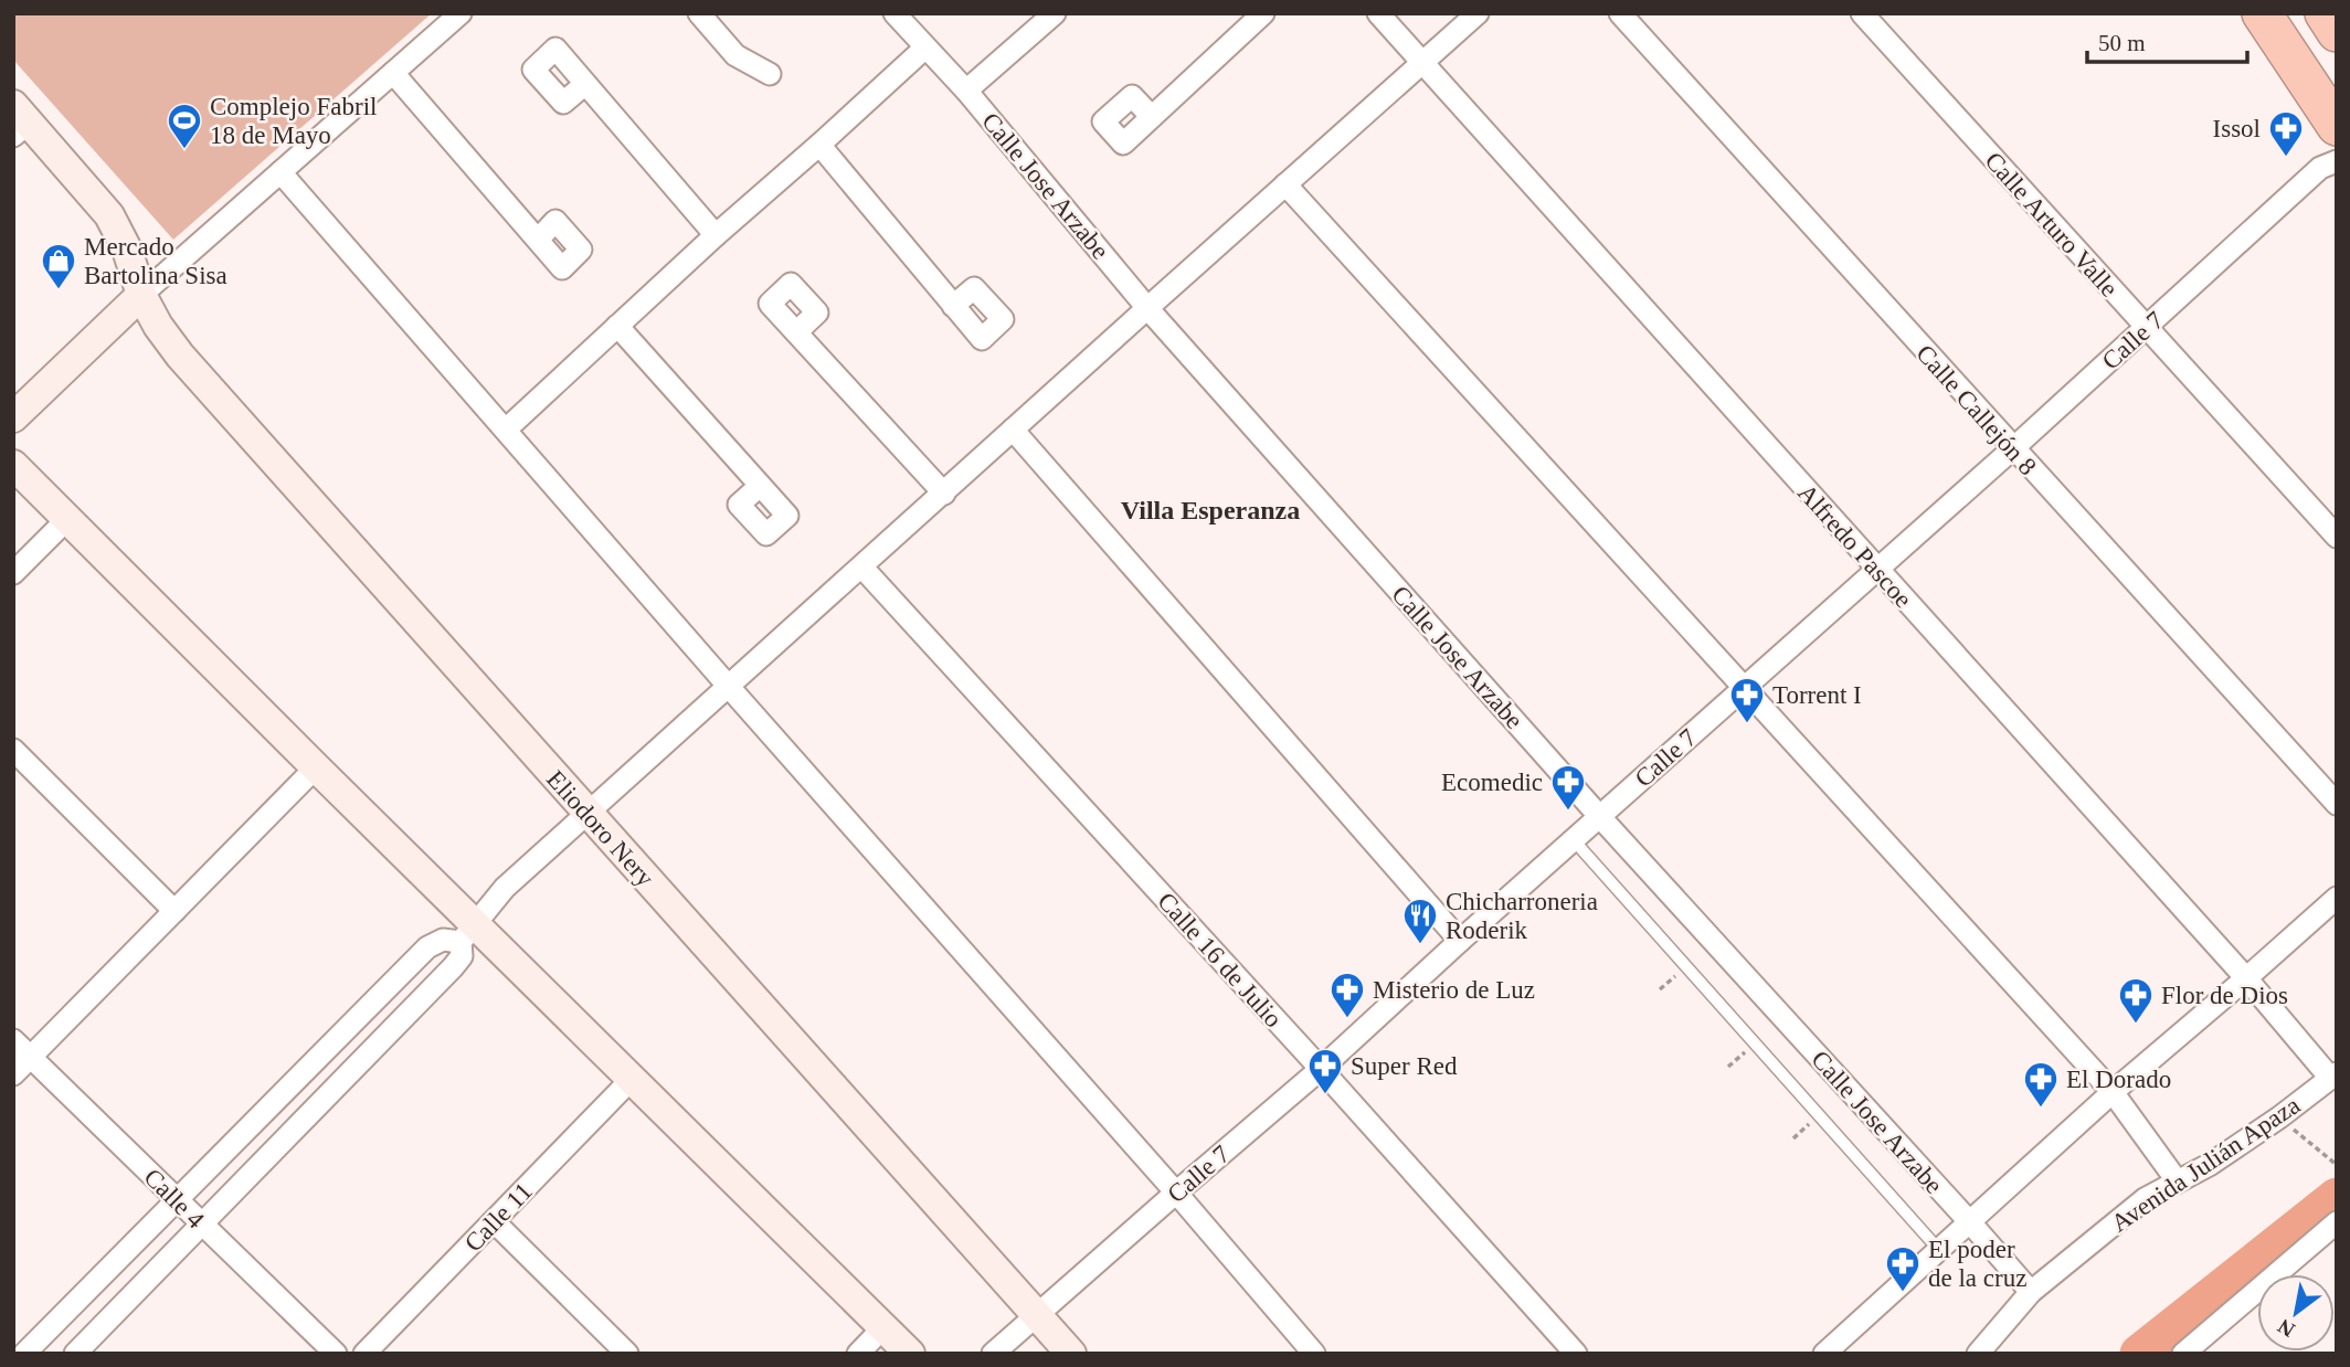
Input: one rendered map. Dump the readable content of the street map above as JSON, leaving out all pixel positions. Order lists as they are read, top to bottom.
{
  "streets": {
    "street": [
      "Calle Jose Arzabe",
      "Calle Arturo Valle",
      "Calle 7",
      "Calle Callejón 8",
      "Alfredo Pascoe",
      "Eliodoro Nery",
      "Calle 16 de Julio",
      "Avenida Julián Apaza",
      "Calle 4",
      "Calle 11"
    ]
  },
  "crossings": [
    ["Calle Jose Arzabe", "Calle 7"],
    ["Calle Jose Arzabe", "Avenida Julián Apaza"],
    ["Calle Arturo Valle", "Calle 7"],
    ["Calle 7", "Calle Callejón 8"],
    ["Calle 7", "Alfredo Pascoe"],
    ["Calle 7", "Eliodoro Nery"],
    ["Calle 7", "Calle 16 de Julio"],
    ["Alfredo Pascoe", "Avenida Julián Apaza"]
  ],
  "districts": ["Villa Esperanza"],
  "places": {
    "sports": ["Complejo Fabril 18 de Mayo"],
    "pharmacy": [
      "Issol",
      "Torrent I",
      "Ecomedic",
      "Misterio de Luz",
      "Flor de Dios",
      "Super Red",
      "El Dorado",
      "El poder de la cruz"
    ],
    "shop": ["Mercado Bartolina Sisa"],
    "restaurant": ["Chicharroneria Roderik"]
  },
  "scale_bar": "50 m",
  "north": "bottom left"
}
